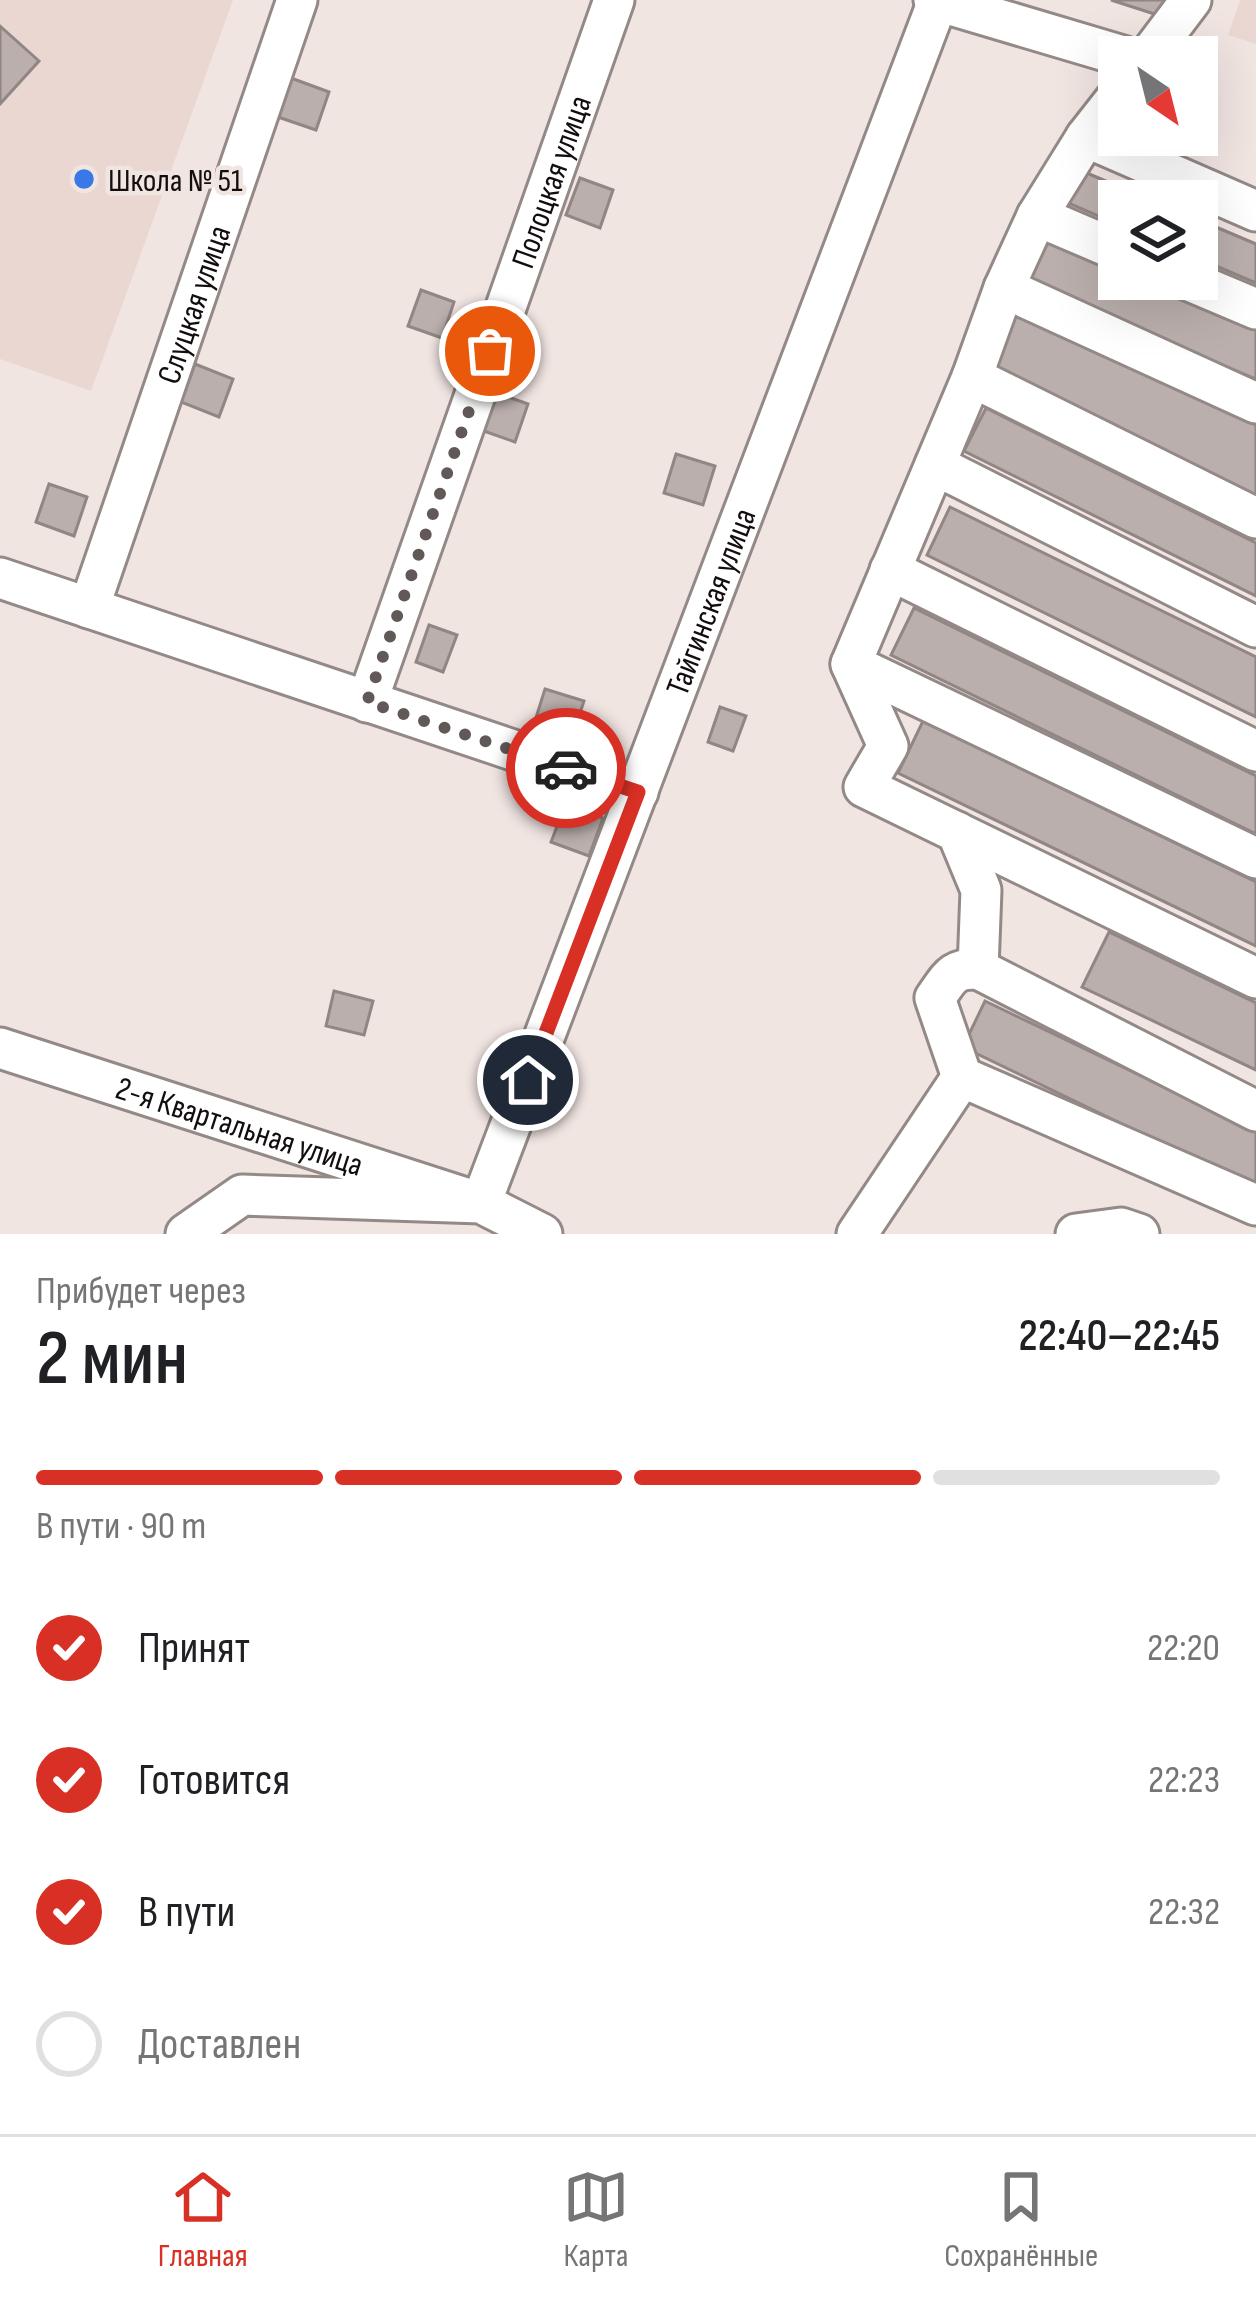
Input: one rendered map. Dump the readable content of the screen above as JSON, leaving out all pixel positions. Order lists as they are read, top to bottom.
{
  "streets": {
    "street": [
      "Полоцкая улица",
      "Слуцкая улица",
      "Тайгинская улица",
      "2-я Квартальная улица"
    ]
  },
  "crossings": [
    ["Тайгинская улица", "2-я Квартальная улица"]
  ],
  "places": ["Школа № 51"],
  "north": "bottom right",
  "page": {
    "heading": ["2 мин", "Прибудет через", "22:40–22:45"],
    "bar": "В пути · 90 m",
    "list": [
      ["Принят", "22:20"],
      ["Готовится", "22:23"],
      ["В пути", "22:32"],
      "Доставлен"
    ],
    "tabs": ["Главная", "Карта", "Сохранённые"]
  }
}
